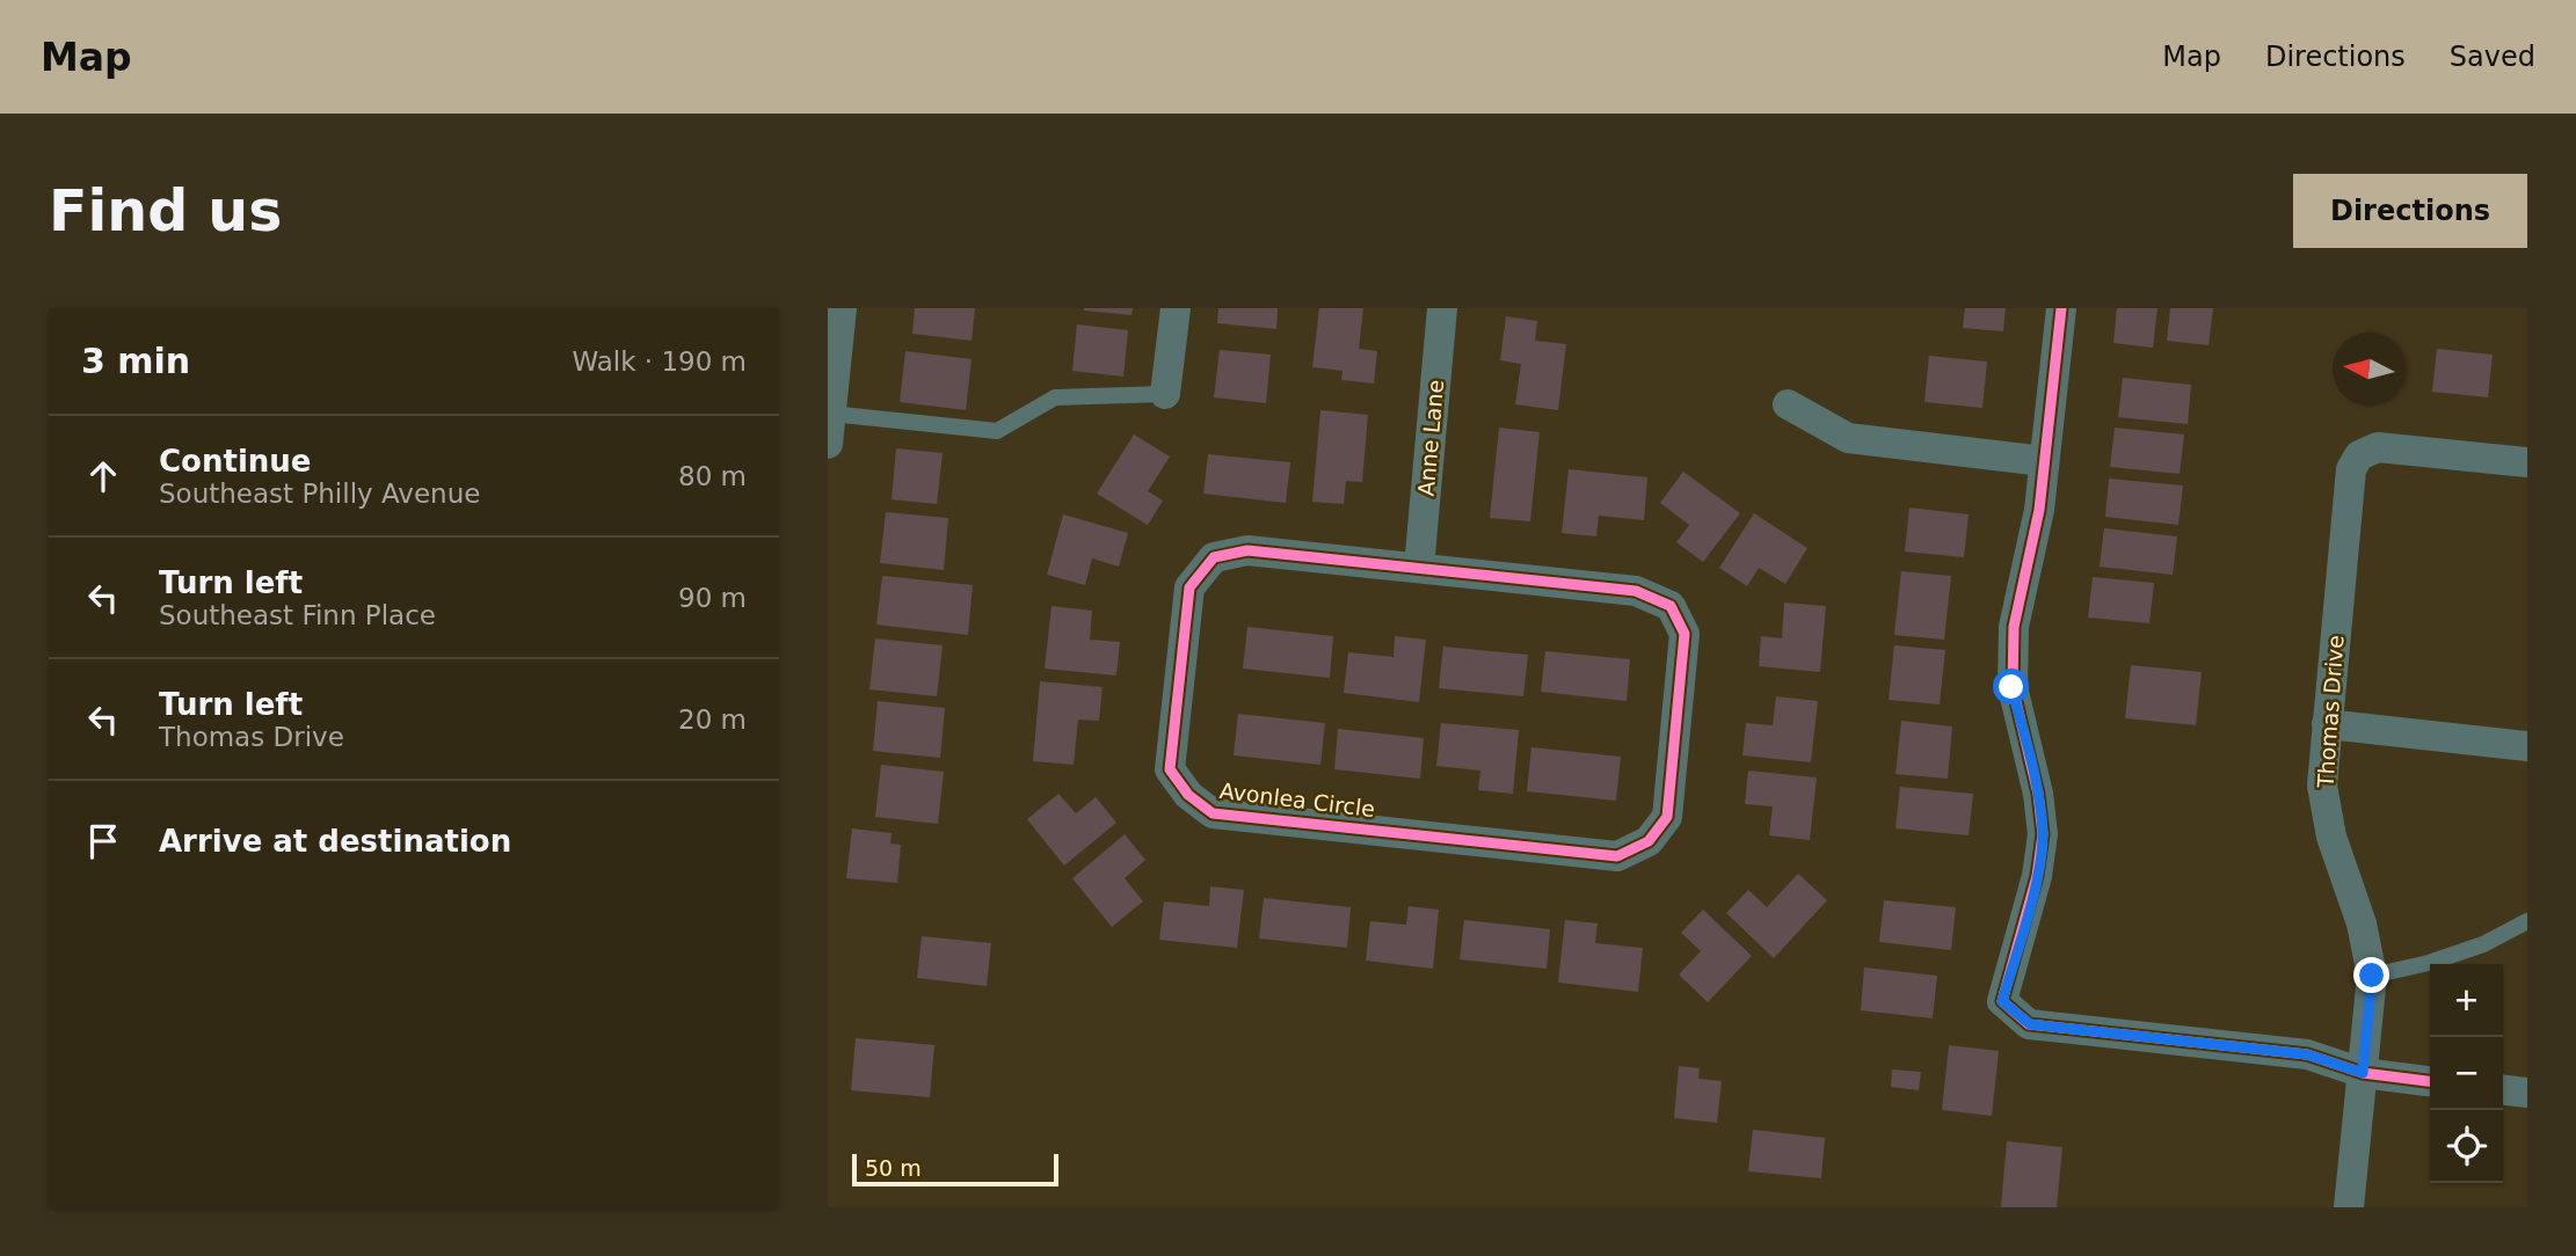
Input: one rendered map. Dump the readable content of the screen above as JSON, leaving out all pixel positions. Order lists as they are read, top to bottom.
{
  "streets": {
    "street": ["Anne Lane", "Thomas Drive", "Avonlea Circle"]
  },
  "crossings": [
    ["Anne Lane", "Avonlea Circle"]
  ],
  "scale_bar": "50 m",
  "north": "left",
  "page": {
    "header": "Map",
    "nav": ["Map", "Directions", "Saved"],
    "buttons": "Directions",
    "title": "Find us",
    "heading": ["3 min", "Walk · 190 m"],
    "list": [
      ["Continue", "Southeast Philly Avenue", "80 m"],
      ["Turn left", "Southeast Finn Place", "90 m"],
      ["Turn left", "Thomas Drive", "20 m"],
      "Arrive at destination"
    ],
    "map_buttons": ["+", "−"],
    "scale": "50 m"
  }
}
